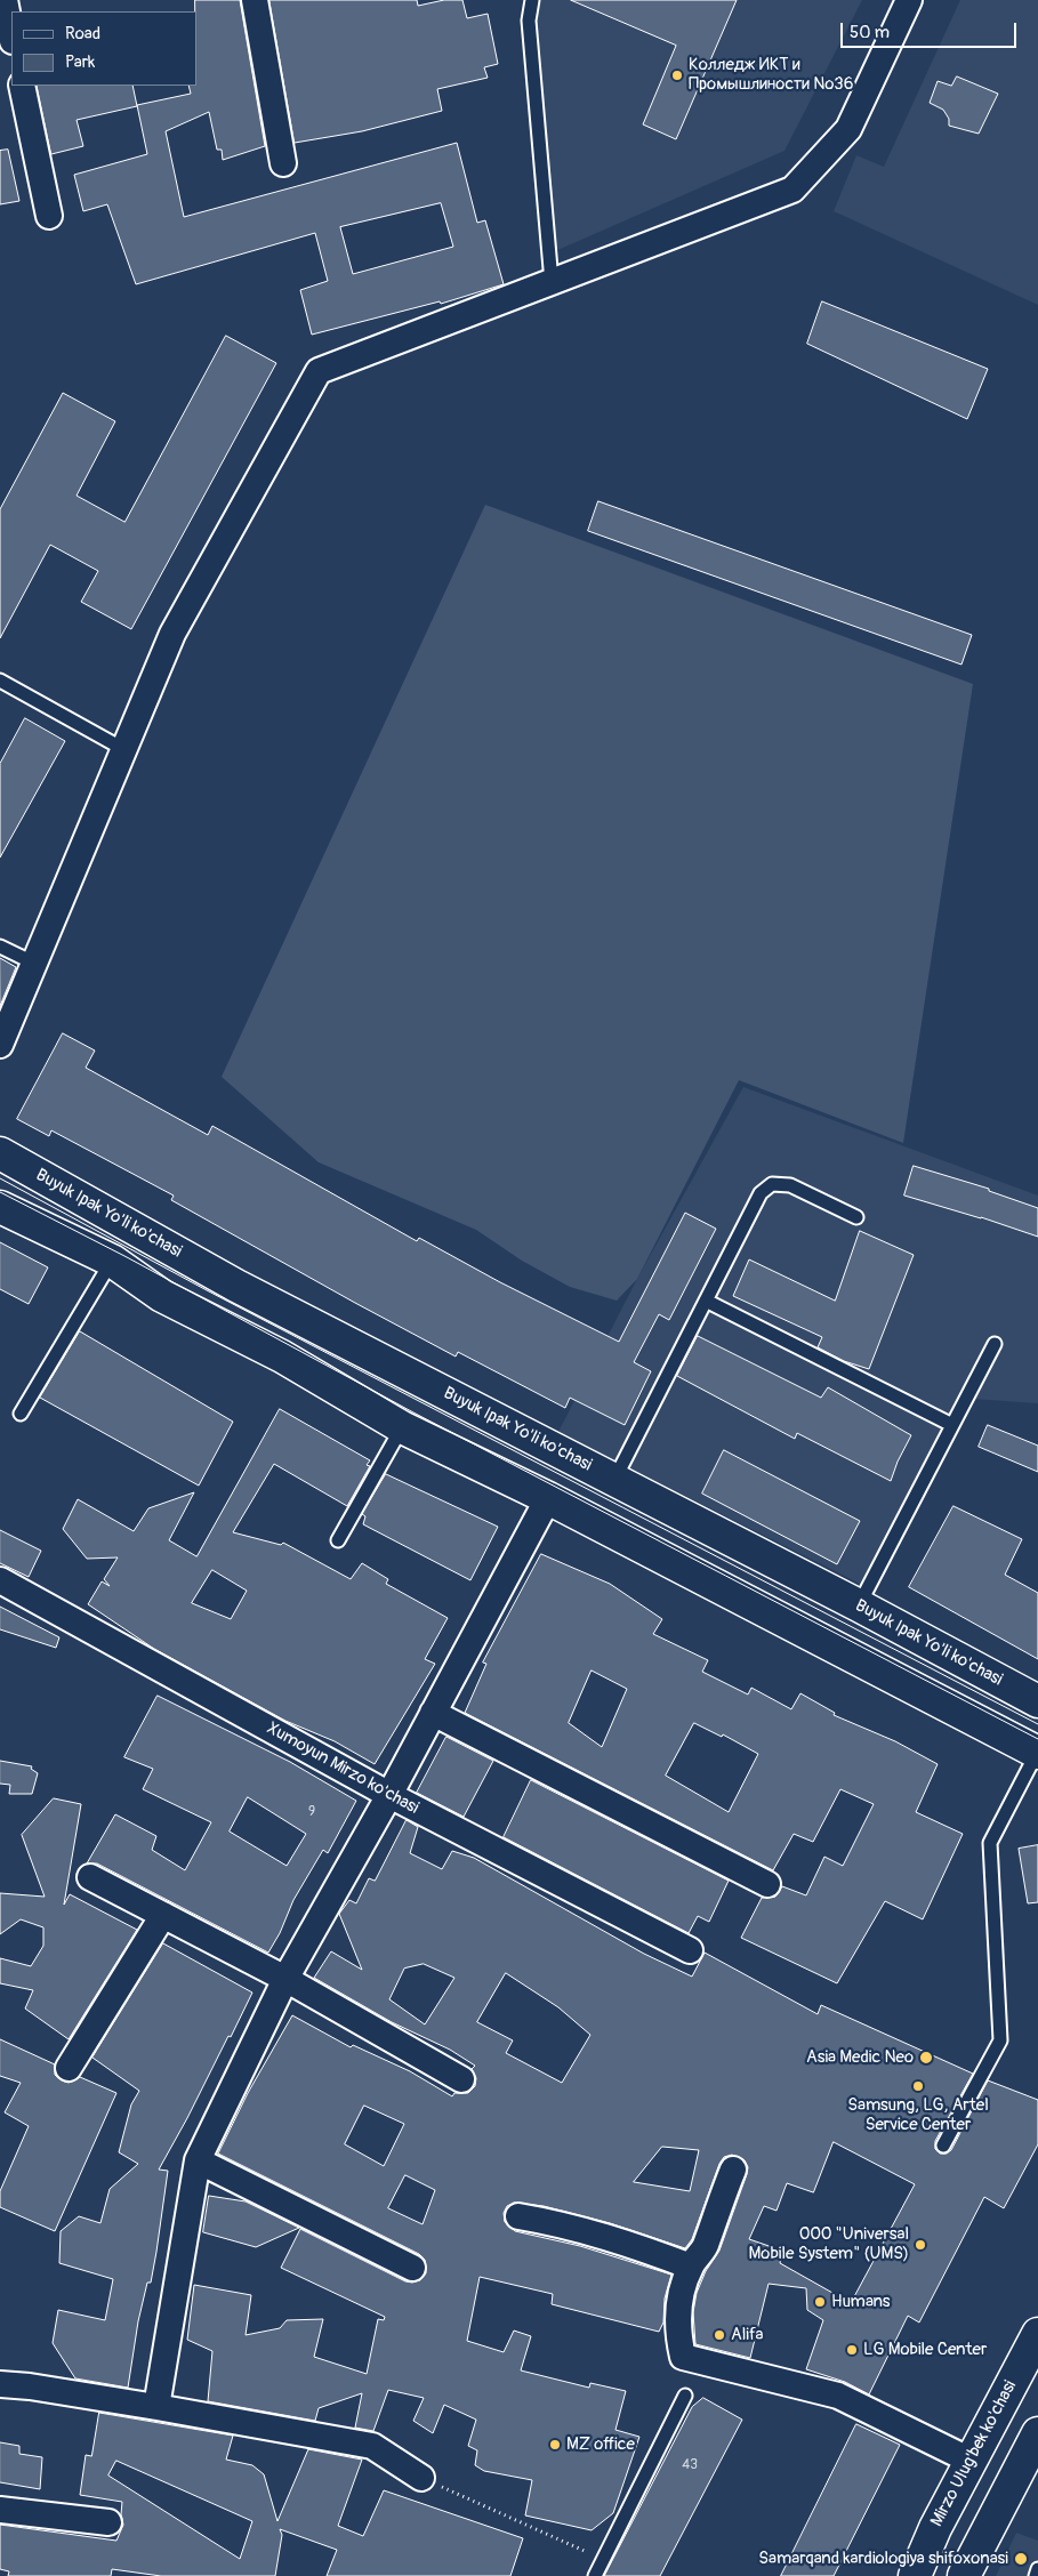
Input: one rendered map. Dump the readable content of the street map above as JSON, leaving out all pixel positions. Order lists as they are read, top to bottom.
{
  "streets": {
    "main road": ["Buyuk Ipak Yo'li ko'chasi", "Mirzo Ulug'bek ko'chasi"],
    "street": ["Xumoyun Mirzo ko'chasi"]
  },
  "places": [
    "Колледж ИКТ и Промышлиности №36",
    "Asia Medic Neo",
    "Samsung, LG, Artel Service Center",
    "ООО \"Universal Mobile System\" (UMS)",
    "Humans",
    "Alifa",
    "LG Mobile Center",
    "MZ office",
    "Samarqand kardiologiya shifoxonasi"
  ],
  "house_numbers": ["9", "43"],
  "legend": ["Road", "Park"],
  "scale_bar": "50 m"
}
